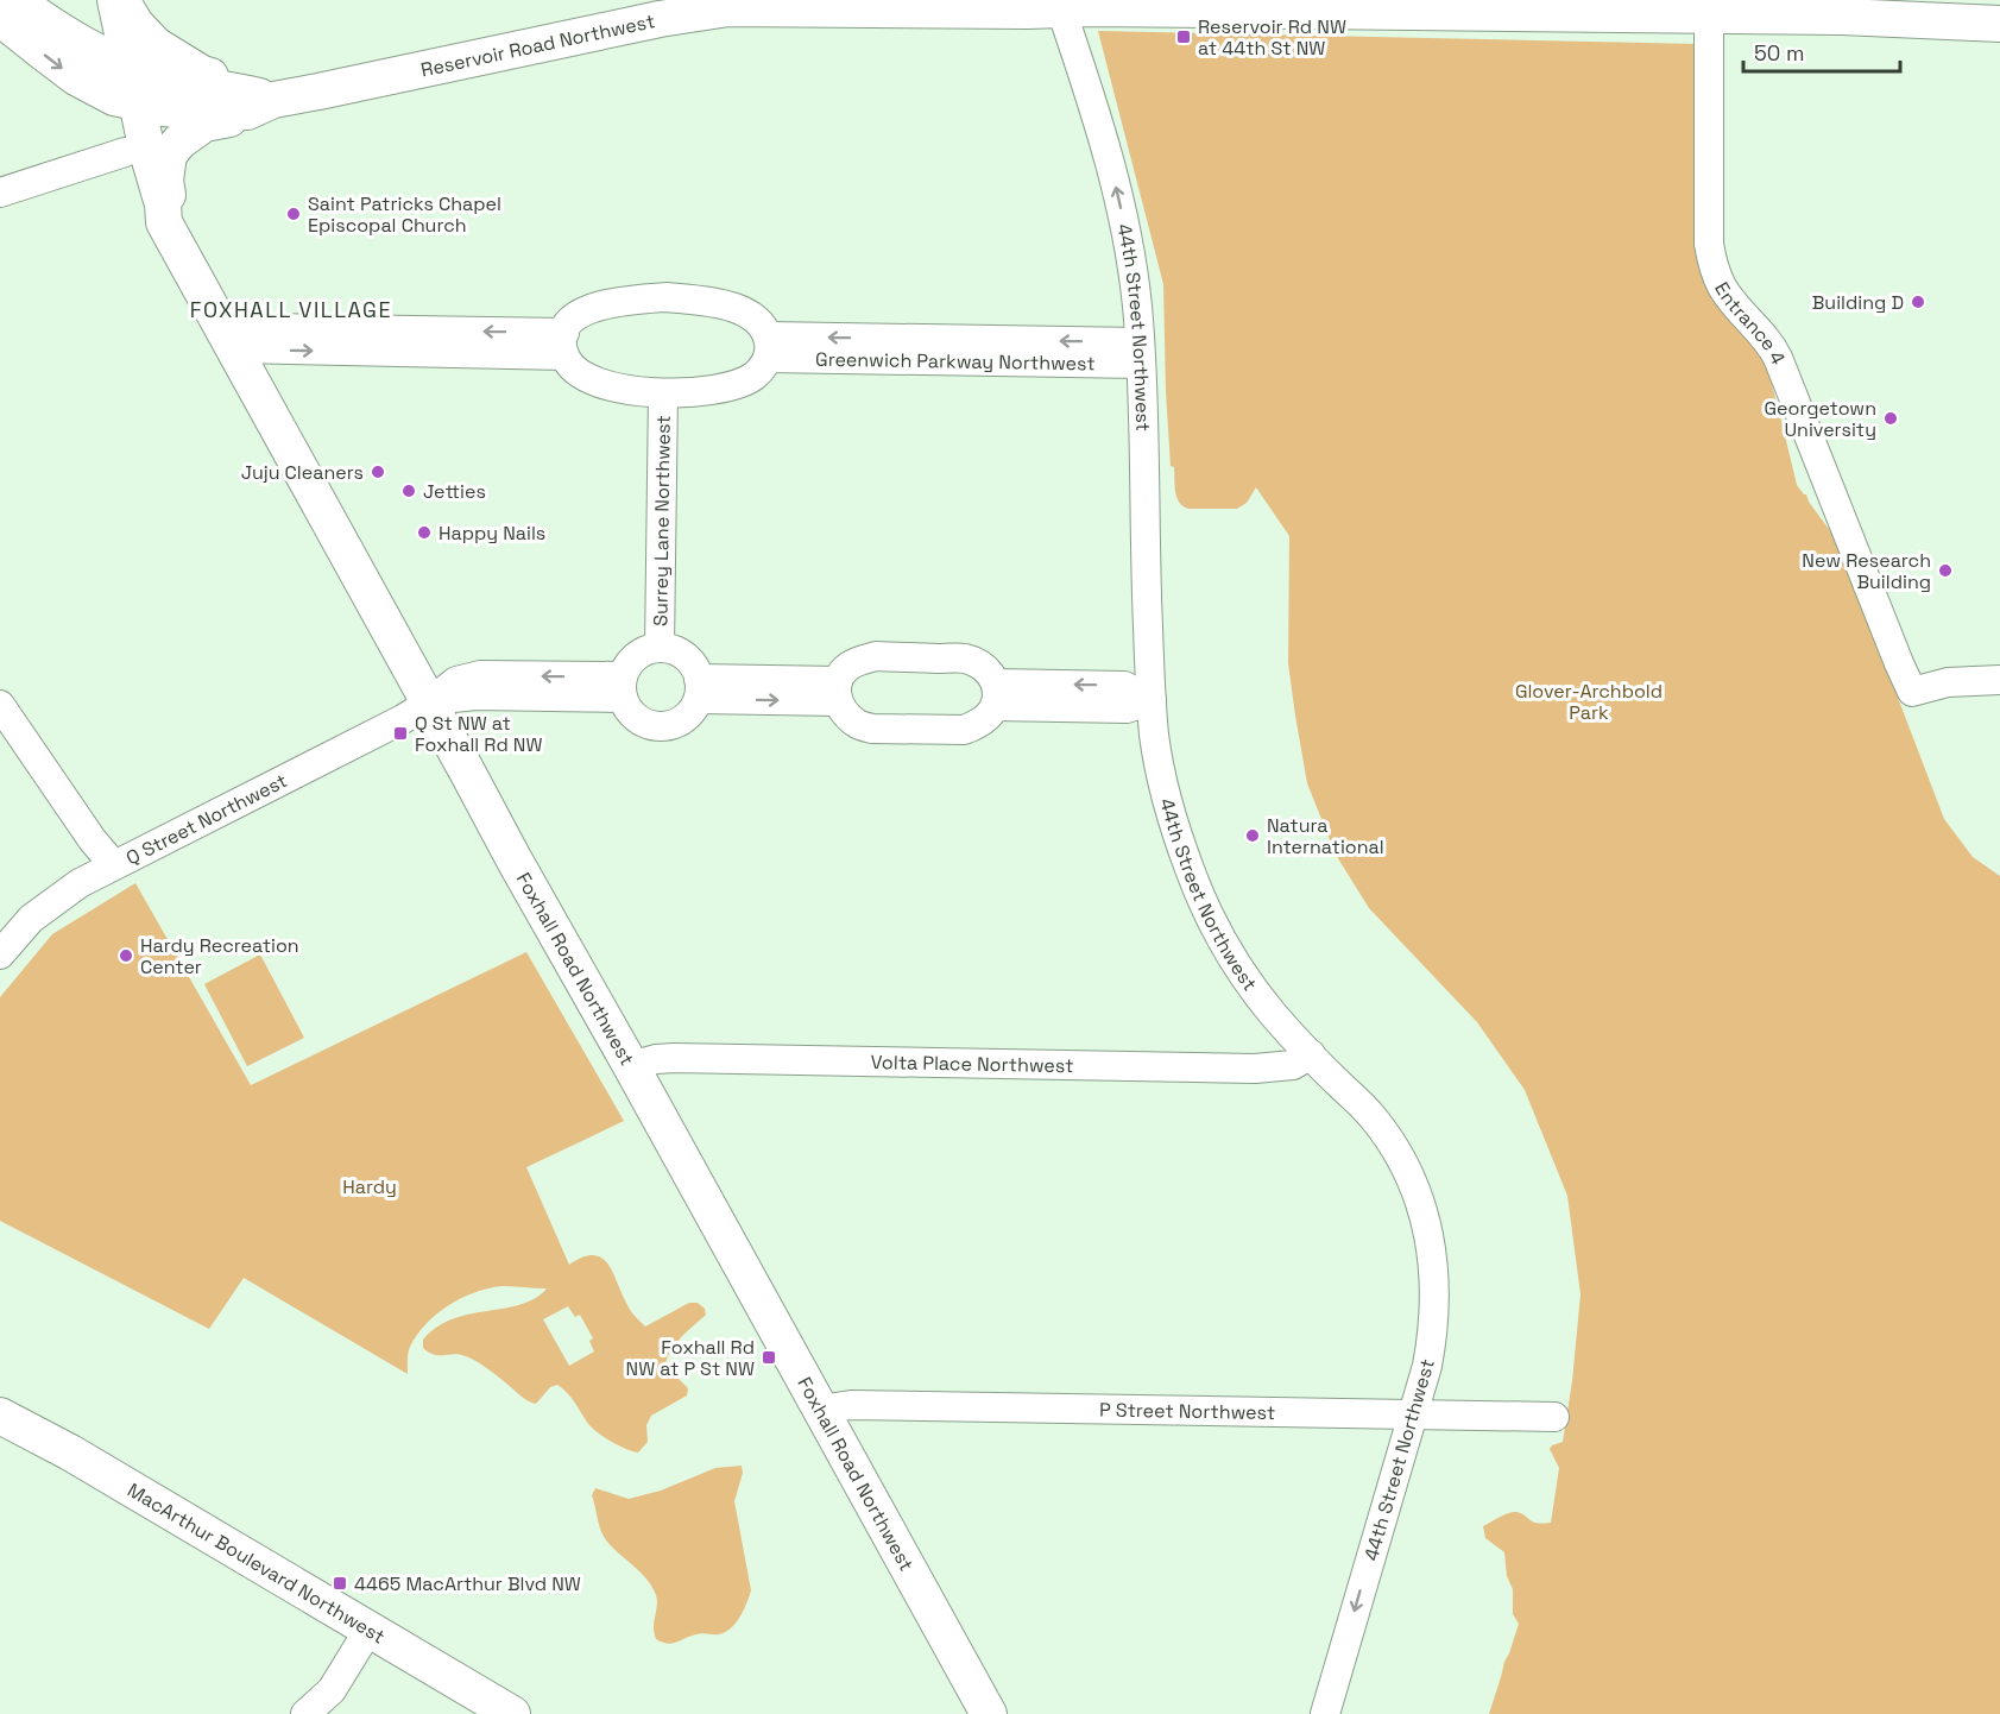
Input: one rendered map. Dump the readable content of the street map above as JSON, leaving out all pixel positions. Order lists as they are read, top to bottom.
{
  "streets": {
    "main road": ["Reservoir Road Northwest", "Foxhall Road Northwest", "MacArthur Boulevard Northwest"],
    "street": [
      "Entrance 4",
      "44th Street Northwest",
      "Greenwich Parkway Northwest",
      "Surrey Lane Northwest",
      "Q Street Northwest",
      "Volta Place Northwest",
      "P Street Northwest"
    ]
  },
  "crossings": [
    ["Reservoir Road Northwest", "Entrance 4"],
    ["Reservoir Road Northwest", "44th Street Northwest"],
    ["Reservoir Road Northwest", "Foxhall Road Northwest"],
    ["44th Street Northwest", "Greenwich Parkway Northwest"],
    ["44th Street Northwest", "Volta Place Northwest"],
    ["44th Street Northwest", "P Street Northwest"],
    ["Surrey Lane Northwest", "Q Street Northwest"],
    ["Q Street Northwest", "Foxhall Road Northwest"],
    ["Foxhall Road Northwest", "Volta Place Northwest"],
    ["Foxhall Road Northwest", "P Street Northwest"]
  ],
  "districts": ["FOXHALL VILLAGE"],
  "parks": ["Glover-Archbold Park", "Hardy"],
  "places": {
    "transit": [
      "Reservoir Rd NW at 44th St NW",
      "Q St NW at Foxhall Rd NW",
      "Foxhall Rd NW at P St NW",
      "4465 MacArthur Blvd NW"
    ],
    "other": [
      "Saint Patricks Chapel Episcopal Church",
      "Building D",
      "Georgetown University",
      "Juju Cleaners",
      "Jetties",
      "Happy Nails",
      "New Research Building",
      "Natura International",
      "Hardy Recreation Center"
    ]
  },
  "scale_bar": "50 m"
}
